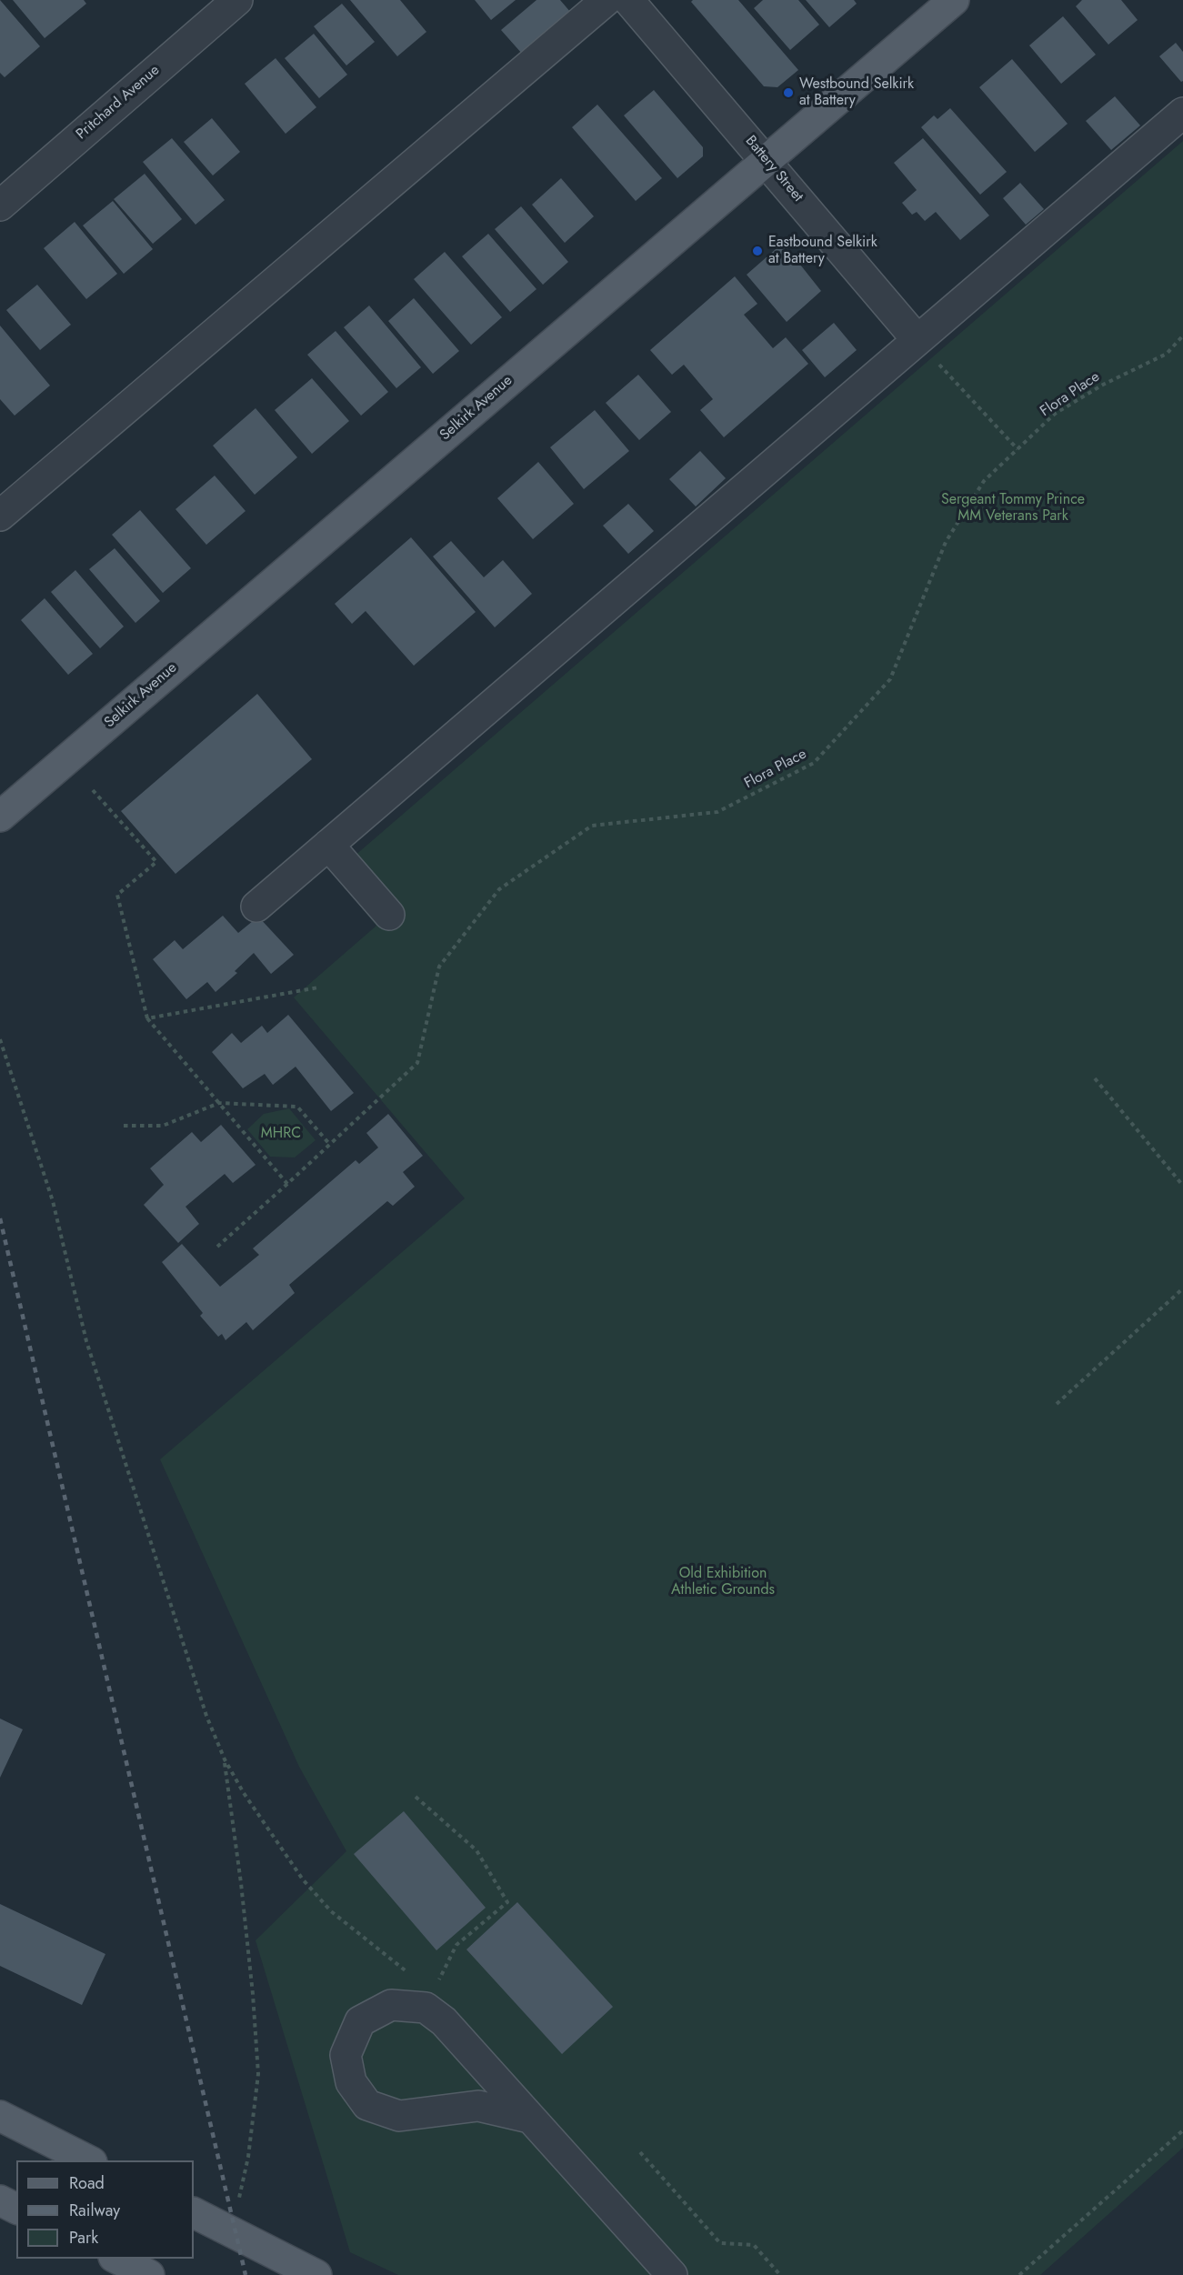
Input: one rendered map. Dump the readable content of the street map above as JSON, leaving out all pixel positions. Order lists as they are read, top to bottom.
{
  "streets": {
    "main road": ["Selkirk Avenue"],
    "street": ["Pritchard Avenue", "Battery Street"],
    "path": ["Flora Place"]
  },
  "crossings": [
    ["Battery Street", "Selkirk Avenue"]
  ],
  "parks": ["Sergeant Tommy Prince MM Veterans Park", "MHRC", "Old Exhibition Athletic Grounds"],
  "places": ["Westbound Selkirk at Battery", "Eastbound Selkirk at Battery"],
  "legend": ["Road", "Railway", "Park"]
}
